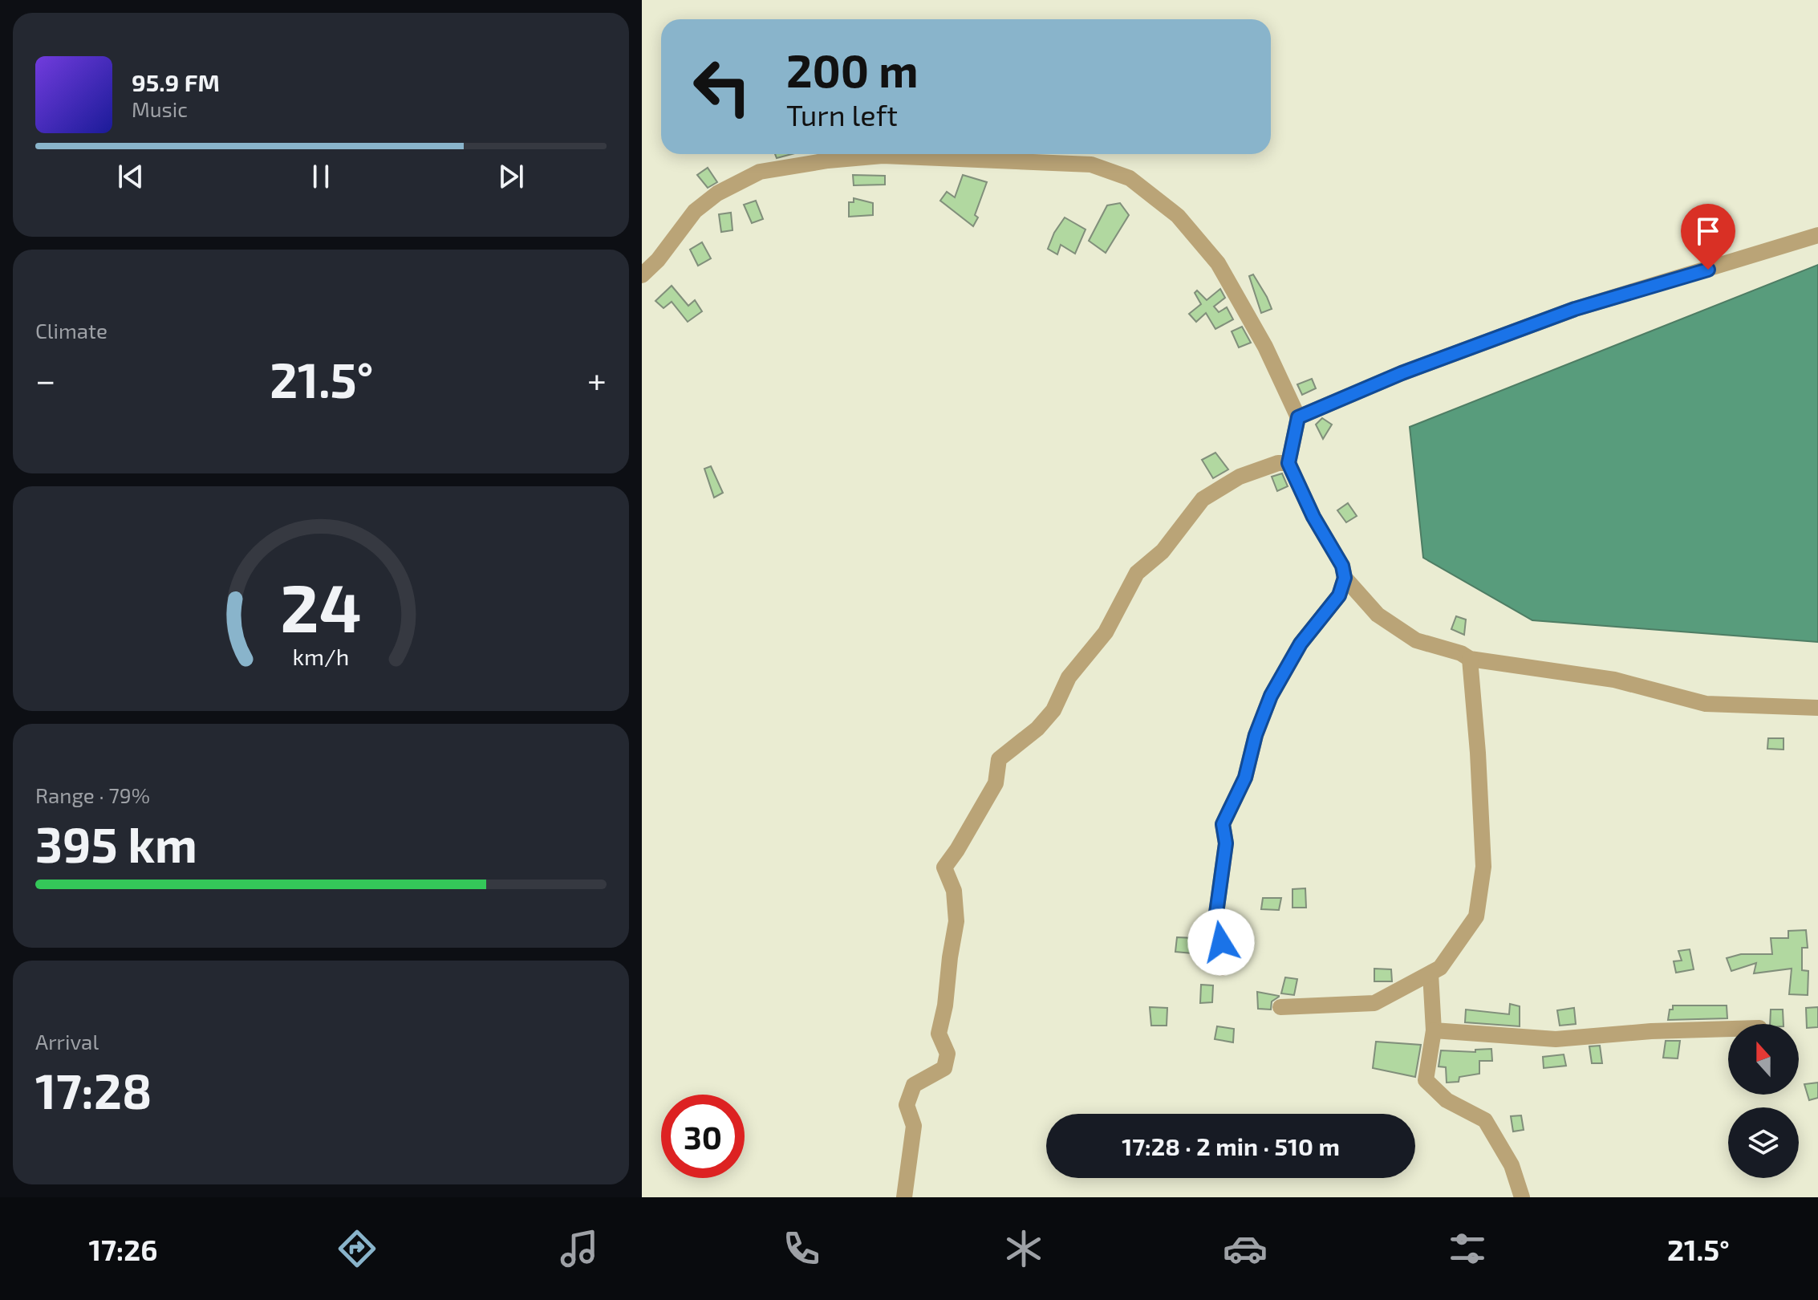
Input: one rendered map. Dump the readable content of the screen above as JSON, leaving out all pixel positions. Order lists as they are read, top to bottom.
{
  "north": "top",
  "page": {
    "turn": ["200 m", "Turn left"],
    "song": ["95.9 FM", "Music"],
    "tile": [
      "Climate",
      ["Range · 79%", "395 km"],
      ["Arrival", "17:28"]
    ],
    "heat": ["−", "21.5°", "+"],
    "limit": "30",
    "trip": "17:28 · 2 min · 510 m",
    "tabs": ["17:26", "21.5°"],
    "gauge": ["24", "km/h"]
  }
}
